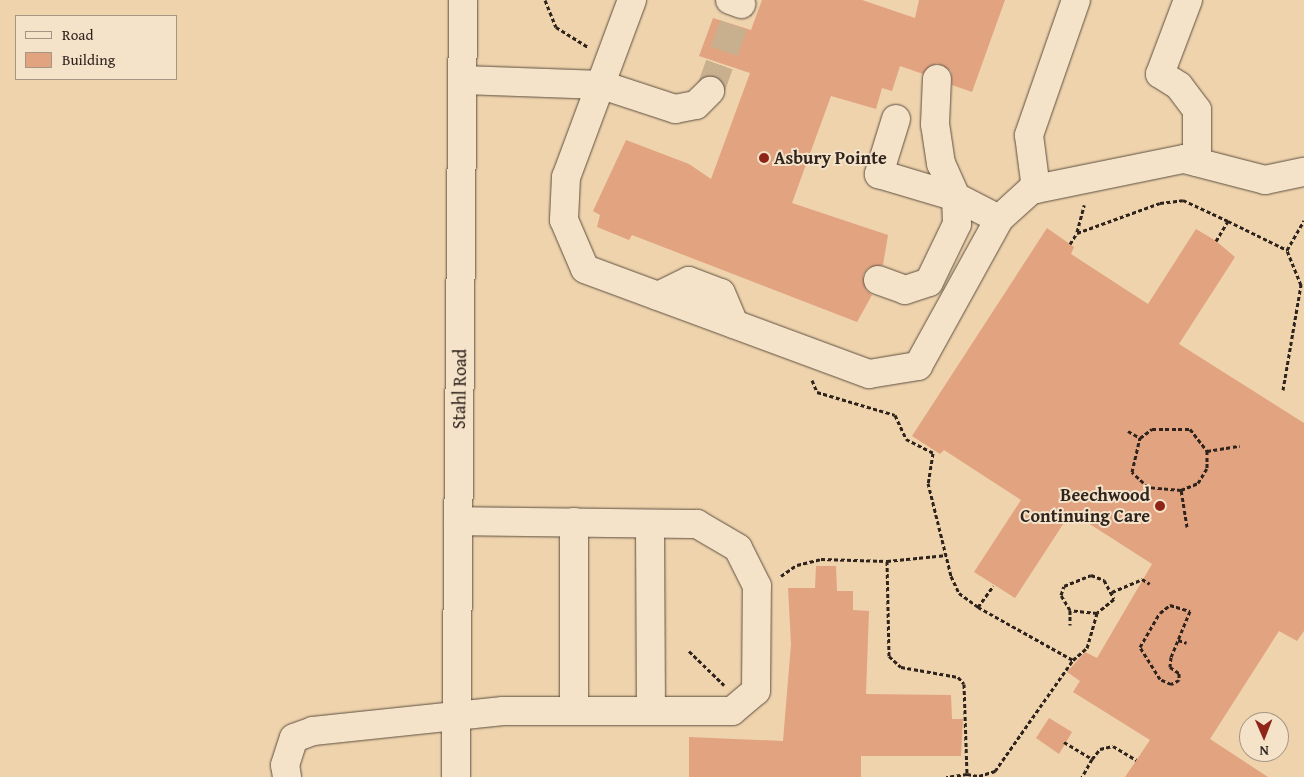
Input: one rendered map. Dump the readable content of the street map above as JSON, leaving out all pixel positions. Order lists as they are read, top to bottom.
{
  "streets": {
    "street": ["Stahl Road"]
  },
  "places": ["Asbury Pointe", "Beechwood Continuing Care"],
  "legend": ["Road", "Building"],
  "north": "bottom"
}
